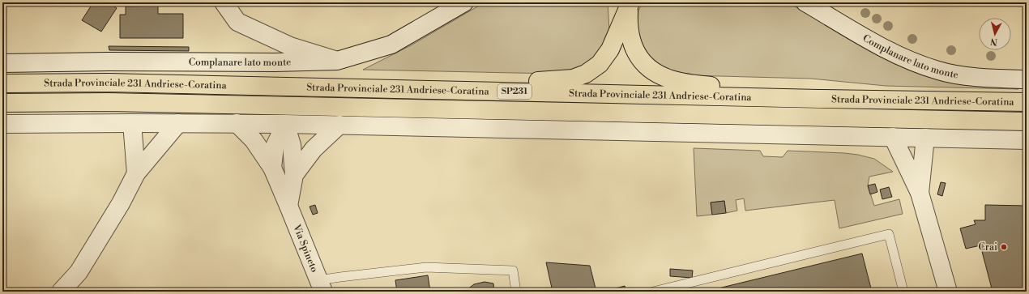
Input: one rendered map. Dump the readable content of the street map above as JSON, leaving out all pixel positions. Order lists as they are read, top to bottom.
{
  "streets": {
    "highway": ["Strada Provinciale 231 Andriese-Coratina", "SP231"],
    "street": ["Complanare lato monte", "Via Spineto"]
  },
  "crossings": [
    ["Strada Provinciale 231 Andriese-Coratina", "SP231"]
  ],
  "places": ["Crai"],
  "north": "bottom"
}
